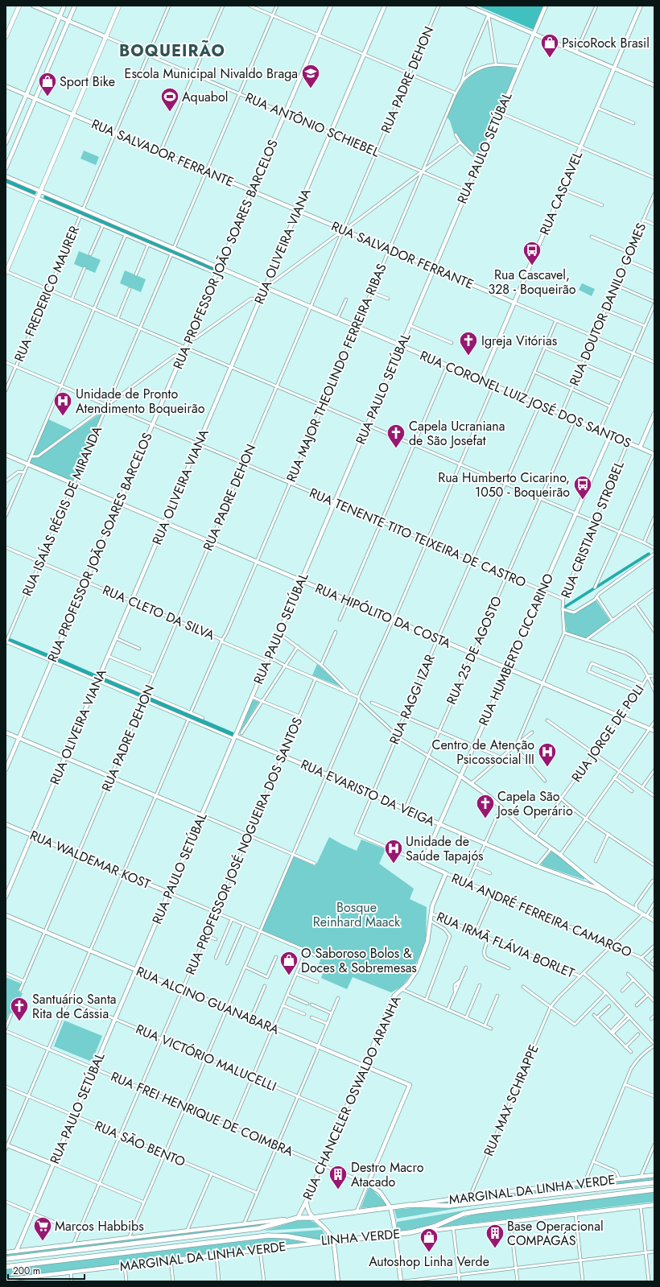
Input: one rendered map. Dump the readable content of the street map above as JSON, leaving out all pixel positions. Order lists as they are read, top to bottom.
{
  "streets": {
    "highway": ["LINHA VERDE"],
    "main road": [
      "RUA ANTÔNIO SCHIEBEL",
      "RUA PAULO SETÚBAL",
      "RUA SALVADOR FERRANTE",
      "RUA CASCAVEL",
      "RUA OLIVEIRA VIANA",
      "RUA PROFESSOR JOÃO SOARES BARCELOS",
      "RUA CORONEL LUIZ JOSÉ DOS SANTOS",
      "RUA HIPÓLITO DA COSTA",
      "RUA HUMBERTO CICCARINO",
      "RUA EVARISTO DA VEIGA",
      "RUA WALDEMAR KOST",
      "RUA ANDRÉ FERREIRA CAMARGO",
      "RUA ALCINO GUANABARA",
      "RUA CHANCELER OSWALDO ARANHA",
      "RUA FREI HENRIQUE DE COIMBRA",
      "MARGINAL DA LINHA VERDE"
    ],
    "street": [
      "RUA PADRE DEHON",
      "RUA FREDERICO MAURER",
      "RUA DOUTOR DANILO GOMES",
      "RUA MAJOR THEOLINDO FERREIRA RIBAS",
      "RUA ISAÍAS RÉGIS DE MIRANDA",
      "RUA CRISTIANO STROBEL",
      "RUA TENENTE TITO TEIXEIRA DE CASTRO",
      "RUA CLETO DA SILVA",
      "RUA 25 DE AGOSTO",
      "RUA RAGGI IZAR",
      "RUA JORGE DE POLI",
      "RUA PROFESSOR JOSÉ NOGUEIRA DOS SANTOS",
      "RUA IRMÃ FLÁVIA BORLET",
      "RUA VICTÓRIO MALUCELLI",
      "RUA MAX SCHRAPPE",
      "RUA SÃO BENTO"
    ]
  },
  "crossings": [
    ["RUA PADRE DEHON", "RUA ANTÔNIO SCHIEBEL"],
    ["RUA PADRE DEHON", "RUA SALVADOR FERRANTE"],
    ["RUA PADRE DEHON", "RUA CORONEL LUIZ JOSÉ DOS SANTOS"],
    ["RUA PADRE DEHON", "RUA TENENTE TITO TEIXEIRA DE CASTRO"],
    ["RUA PADRE DEHON", "RUA CLETO DA SILVA"],
    ["RUA PADRE DEHON", "RUA HIPÓLITO DA COSTA"],
    ["RUA PADRE DEHON", "RUA EVARISTO DA VEIGA"],
    ["RUA PADRE DEHON", "RUA WALDEMAR KOST"],
    ["RUA PADRE DEHON", "RUA ALCINO GUANABARA"],
    ["RUA ANTÔNIO SCHIEBEL", "RUA PAULO SETÚBAL"],
    ["RUA ANTÔNIO SCHIEBEL", "RUA OLIVEIRA VIANA"],
    ["RUA ANTÔNIO SCHIEBEL", "RUA PROFESSOR JOÃO SOARES BARCELOS"],
    ["RUA ANTÔNIO SCHIEBEL", "RUA FREDERICO MAURER"],
    ["RUA ANTÔNIO SCHIEBEL", "RUA MAJOR THEOLINDO FERREIRA RIBAS"],
    ["RUA PAULO SETÚBAL", "RUA SALVADOR FERRANTE"],
    ["RUA PAULO SETÚBAL", "RUA CORONEL LUIZ JOSÉ DOS SANTOS"],
    ["RUA PAULO SETÚBAL", "RUA TENENTE TITO TEIXEIRA DE CASTRO"],
    ["RUA PAULO SETÚBAL", "RUA CLETO DA SILVA"],
    ["RUA PAULO SETÚBAL", "RUA HIPÓLITO DA COSTA"],
    ["RUA PAULO SETÚBAL", "RUA EVARISTO DA VEIGA"],
    ["RUA PAULO SETÚBAL", "RUA WALDEMAR KOST"],
    ["RUA PAULO SETÚBAL", "RUA ALCINO GUANABARA"],
    ["RUA PAULO SETÚBAL", "RUA VICTÓRIO MALUCELLI"],
    ["RUA PAULO SETÚBAL", "RUA FREI HENRIQUE DE COIMBRA"],
    ["RUA PAULO SETÚBAL", "RUA SÃO BENTO"],
    ["RUA PAULO SETÚBAL", "MARGINAL DA LINHA VERDE"],
    ["RUA SALVADOR FERRANTE", "RUA CASCAVEL"],
    ["RUA SALVADOR FERRANTE", "RUA OLIVEIRA VIANA"],
    ["RUA SALVADOR FERRANTE", "RUA PROFESSOR JOÃO SOARES BARCELOS"],
    ["RUA SALVADOR FERRANTE", "RUA FREDERICO MAURER"],
    ["RUA SALVADOR FERRANTE", "RUA MAJOR THEOLINDO FERREIRA RIBAS"],
    ["RUA CASCAVEL", "RUA CORONEL LUIZ JOSÉ DOS SANTOS"],
    ["RUA OLIVEIRA VIANA", "RUA CORONEL LUIZ JOSÉ DOS SANTOS"],
    ["RUA OLIVEIRA VIANA", "RUA TENENTE TITO TEIXEIRA DE CASTRO"],
    ["RUA OLIVEIRA VIANA", "RUA CLETO DA SILVA"],
    ["RUA OLIVEIRA VIANA", "RUA HIPÓLITO DA COSTA"],
    ["RUA OLIVEIRA VIANA", "RUA EVARISTO DA VEIGA"],
    ["RUA OLIVEIRA VIANA", "RUA WALDEMAR KOST"],
    ["RUA PROFESSOR JOÃO SOARES BARCELOS", "RUA CORONEL LUIZ JOSÉ DOS SANTOS"],
    ["RUA PROFESSOR JOÃO SOARES BARCELOS", "RUA TENENTE TITO TEIXEIRA DE CASTRO"],
    ["RUA PROFESSOR JOÃO SOARES BARCELOS", "RUA CLETO DA SILVA"],
    ["RUA PROFESSOR JOÃO SOARES BARCELOS", "RUA HIPÓLITO DA COSTA"],
    ["RUA PROFESSOR JOÃO SOARES BARCELOS", "RUA EVARISTO DA VEIGA"],
    ["RUA FREDERICO MAURER", "RUA CORONEL LUIZ JOSÉ DOS SANTOS"],
    ["RUA FREDERICO MAURER", "RUA TENENTE TITO TEIXEIRA DE CASTRO"],
    ["RUA DOUTOR DANILO GOMES", "RUA CORONEL LUIZ JOSÉ DOS SANTOS"],
    ["RUA MAJOR THEOLINDO FERREIRA RIBAS", "RUA CORONEL LUIZ JOSÉ DOS SANTOS"],
    ["RUA MAJOR THEOLINDO FERREIRA RIBAS", "RUA TENENTE TITO TEIXEIRA DE CASTRO"],
    ["RUA MAJOR THEOLINDO FERREIRA RIBAS", "RUA CLETO DA SILVA"],
    ["RUA MAJOR THEOLINDO FERREIRA RIBAS", "RUA HIPÓLITO DA COSTA"],
    ["RUA CORONEL LUIZ JOSÉ DOS SANTOS", "RUA CRISTIANO STROBEL"],
    ["RUA CORONEL LUIZ JOSÉ DOS SANTOS", "RUA HUMBERTO CICCARINO"],
    ["RUA CORONEL LUIZ JOSÉ DOS SANTOS", "RUA 25 DE AGOSTO"],
    ["RUA CORONEL LUIZ JOSÉ DOS SANTOS", "RUA RAGGI IZAR"],
    ["RUA ISAÍAS RÉGIS DE MIRANDA", "RUA TENENTE TITO TEIXEIRA DE CASTRO"],
    ["RUA ISAÍAS RÉGIS DE MIRANDA", "RUA CLETO DA SILVA"],
    ["RUA ISAÍAS RÉGIS DE MIRANDA", "RUA HIPÓLITO DA COSTA"],
    ["RUA ISAÍAS RÉGIS DE MIRANDA", "RUA EVARISTO DA VEIGA"],
    ["RUA CRISTIANO STROBEL", "RUA TENENTE TITO TEIXEIRA DE CASTRO"],
    ["RUA CRISTIANO STROBEL", "RUA HIPÓLITO DA COSTA"],
    ["RUA TENENTE TITO TEIXEIRA DE CASTRO", "RUA HUMBERTO CICCARINO"],
    ["RUA TENENTE TITO TEIXEIRA DE CASTRO", "RUA 25 DE AGOSTO"],
    ["RUA TENENTE TITO TEIXEIRA DE CASTRO", "RUA RAGGI IZAR"],
    ["RUA CLETO DA SILVA", "RUA HUMBERTO CICCARINO"],
    ["RUA CLETO DA SILVA", "RUA 25 DE AGOSTO"],
    ["RUA CLETO DA SILVA", "RUA RAGGI IZAR"],
    ["RUA CLETO DA SILVA", "RUA PROFESSOR JOSÉ NOGUEIRA DOS SANTOS"],
    ["RUA HIPÓLITO DA COSTA", "RUA HUMBERTO CICCARINO"],
    ["RUA HIPÓLITO DA COSTA", "RUA 25 DE AGOSTO"],
    ["RUA HIPÓLITO DA COSTA", "RUA RAGGI IZAR"],
    ["RUA HIPÓLITO DA COSTA", "RUA JORGE DE POLI"],
    ["RUA HUMBERTO CICCARINO", "RUA EVARISTO DA VEIGA"],
    ["RUA HUMBERTO CICCARINO", "RUA ANDRÉ FERREIRA CAMARGO"],
    ["RUA 25 DE AGOSTO", "RUA EVARISTO DA VEIGA"],
    ["RUA RAGGI IZAR", "RUA EVARISTO DA VEIGA"],
    ["RUA RAGGI IZAR", "RUA ANDRÉ FERREIRA CAMARGO"],
    ["RUA EVARISTO DA VEIGA", "RUA PROFESSOR JOSÉ NOGUEIRA DOS SANTOS"],
    ["RUA PROFESSOR JOSÉ NOGUEIRA DOS SANTOS", "RUA WALDEMAR KOST"],
    ["RUA PROFESSOR JOSÉ NOGUEIRA DOS SANTOS", "RUA ALCINO GUANABARA"],
    ["RUA PROFESSOR JOSÉ NOGUEIRA DOS SANTOS", "RUA VICTÓRIO MALUCELLI"],
    ["RUA PROFESSOR JOSÉ NOGUEIRA DOS SANTOS", "RUA FREI HENRIQUE DE COIMBRA"],
    ["RUA PROFESSOR JOSÉ NOGUEIRA DOS SANTOS", "RUA SÃO BENTO"],
    ["RUA PROFESSOR JOSÉ NOGUEIRA DOS SANTOS", "MARGINAL DA LINHA VERDE"],
    ["RUA ANDRÉ FERREIRA CAMARGO", "RUA CHANCELER OSWALDO ARANHA"],
    ["RUA ANDRÉ FERREIRA CAMARGO", "RUA MAX SCHRAPPE"],
    ["RUA IRMÃ FLÁVIA BORLET", "RUA CHANCELER OSWALDO ARANHA"],
    ["RUA IRMÃ FLÁVIA BORLET", "RUA MAX SCHRAPPE"],
    ["RUA ALCINO GUANABARA", "RUA CHANCELER OSWALDO ARANHA"],
    ["RUA ALCINO GUANABARA", "RUA FREI HENRIQUE DE COIMBRA"],
    ["RUA VICTÓRIO MALUCELLI", "RUA CHANCELER OSWALDO ARANHA"],
    ["RUA CHANCELER OSWALDO ARANHA", "RUA FREI HENRIQUE DE COIMBRA"],
    ["RUA CHANCELER OSWALDO ARANHA", "MARGINAL DA LINHA VERDE"],
    ["RUA CHANCELER OSWALDO ARANHA", "LINHA VERDE"],
    ["RUA MAX SCHRAPPE", "MARGINAL DA LINHA VERDE"],
    ["RUA FREI HENRIQUE DE COIMBRA", "LINHA VERDE"],
    ["MARGINAL DA LINHA VERDE", "LINHA VERDE"]
  ],
  "districts": ["BOQUEIRÃO"],
  "parks": ["Bosque Reinhard Maack"],
  "places": {
    "shop": [
      "PsicoRock Brasil",
      "Sport Bike",
      "O Saboroso Bolos & Doces & Sobremesas",
      "Autoshop Linha Verde"
    ],
    "school or university": ["Escola Municipal Nivaldo Braga"],
    "sports": ["Aquabol"],
    "bus stop": ["Rua Cascavel, 328 - Boqueirão", "Rua Humberto Cicarino, 1050 - Boqueirão"],
    "church": [
      "Igreja Vitórias",
      "Capela Ucraniana de São Josefat",
      "Capela São José Operário",
      "Santuário Santa Rita de Cássia"
    ],
    "hospital": ["Unidade de Pronto Atendimento Boqueirão", "Centro de Atenção Psicossocial III", "Unidade de Saúde Tapajós"],
    "building": ["Destro Macro Atacado", "Base Operacional COMPAGÁS"],
    "supermarket": ["Marcos Habbibs"]
  },
  "scale_bar": "200 m"
}
